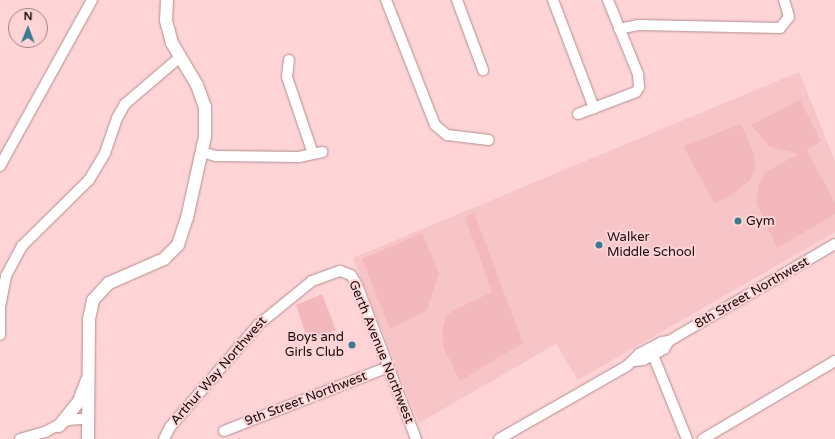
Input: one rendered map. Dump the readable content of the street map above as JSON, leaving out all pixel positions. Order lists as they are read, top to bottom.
{
  "streets": {
    "street": [
      "8th Street Northwest",
      "Gerth Avenue Northwest",
      "Arthur Way Northwest",
      "9th Street Northwest"
    ]
  },
  "crossings": [
    ["Gerth Avenue Northwest", "Arthur Way Northwest"],
    ["Gerth Avenue Northwest", "9th Street Northwest"]
  ],
  "places": ["Gym", "Walker Middle School", "Boys and Girls Club"],
  "north": "top"
}
